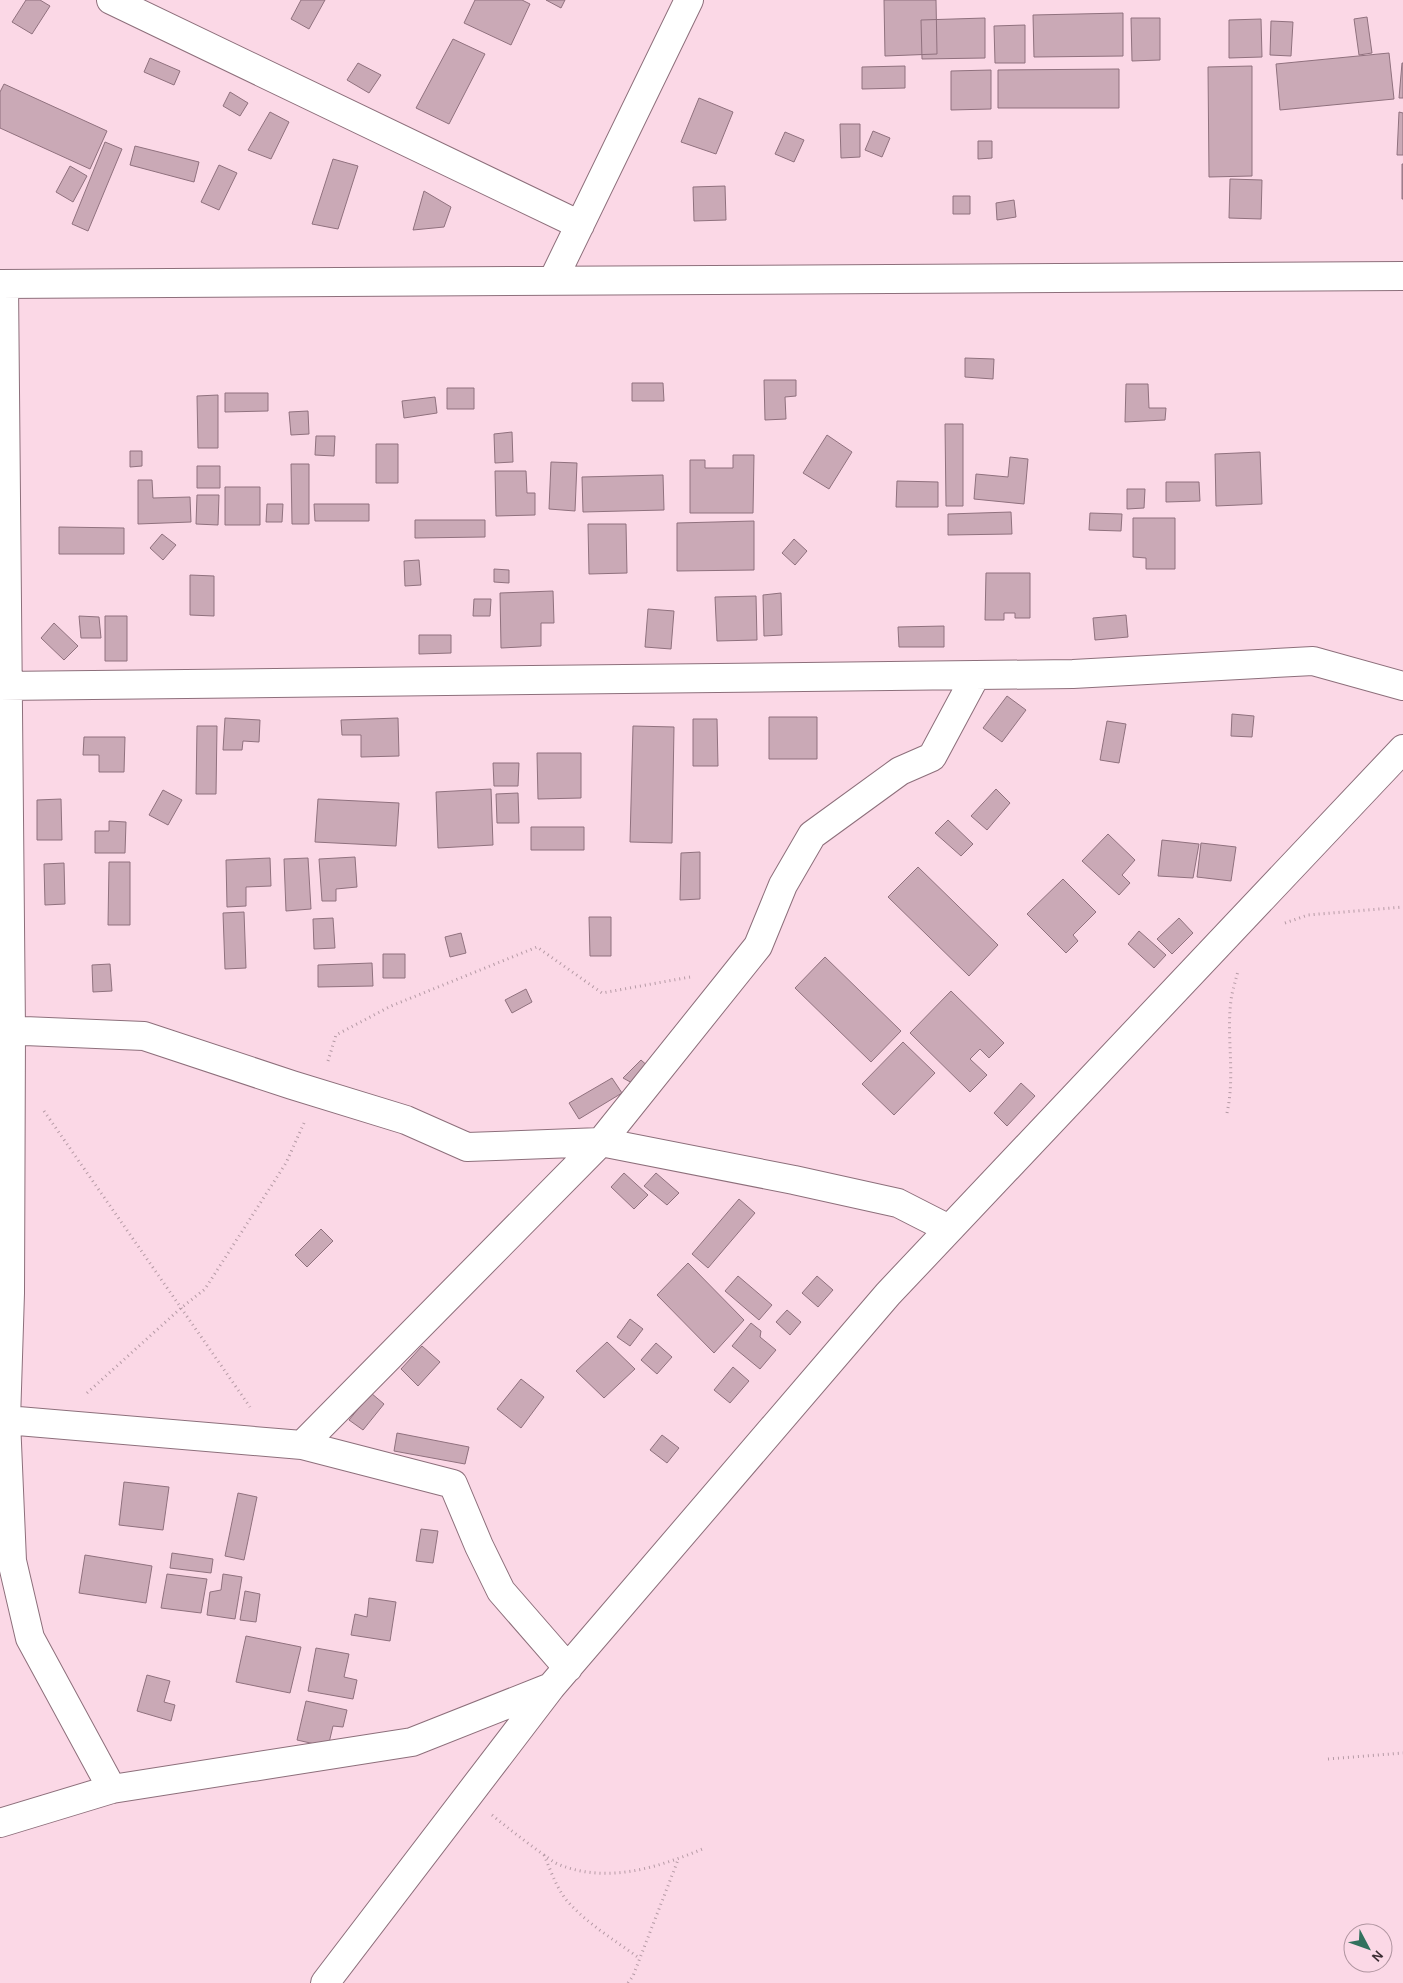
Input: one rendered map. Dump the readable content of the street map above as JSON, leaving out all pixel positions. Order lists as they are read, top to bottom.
{
  "north": "bottom right"
}
